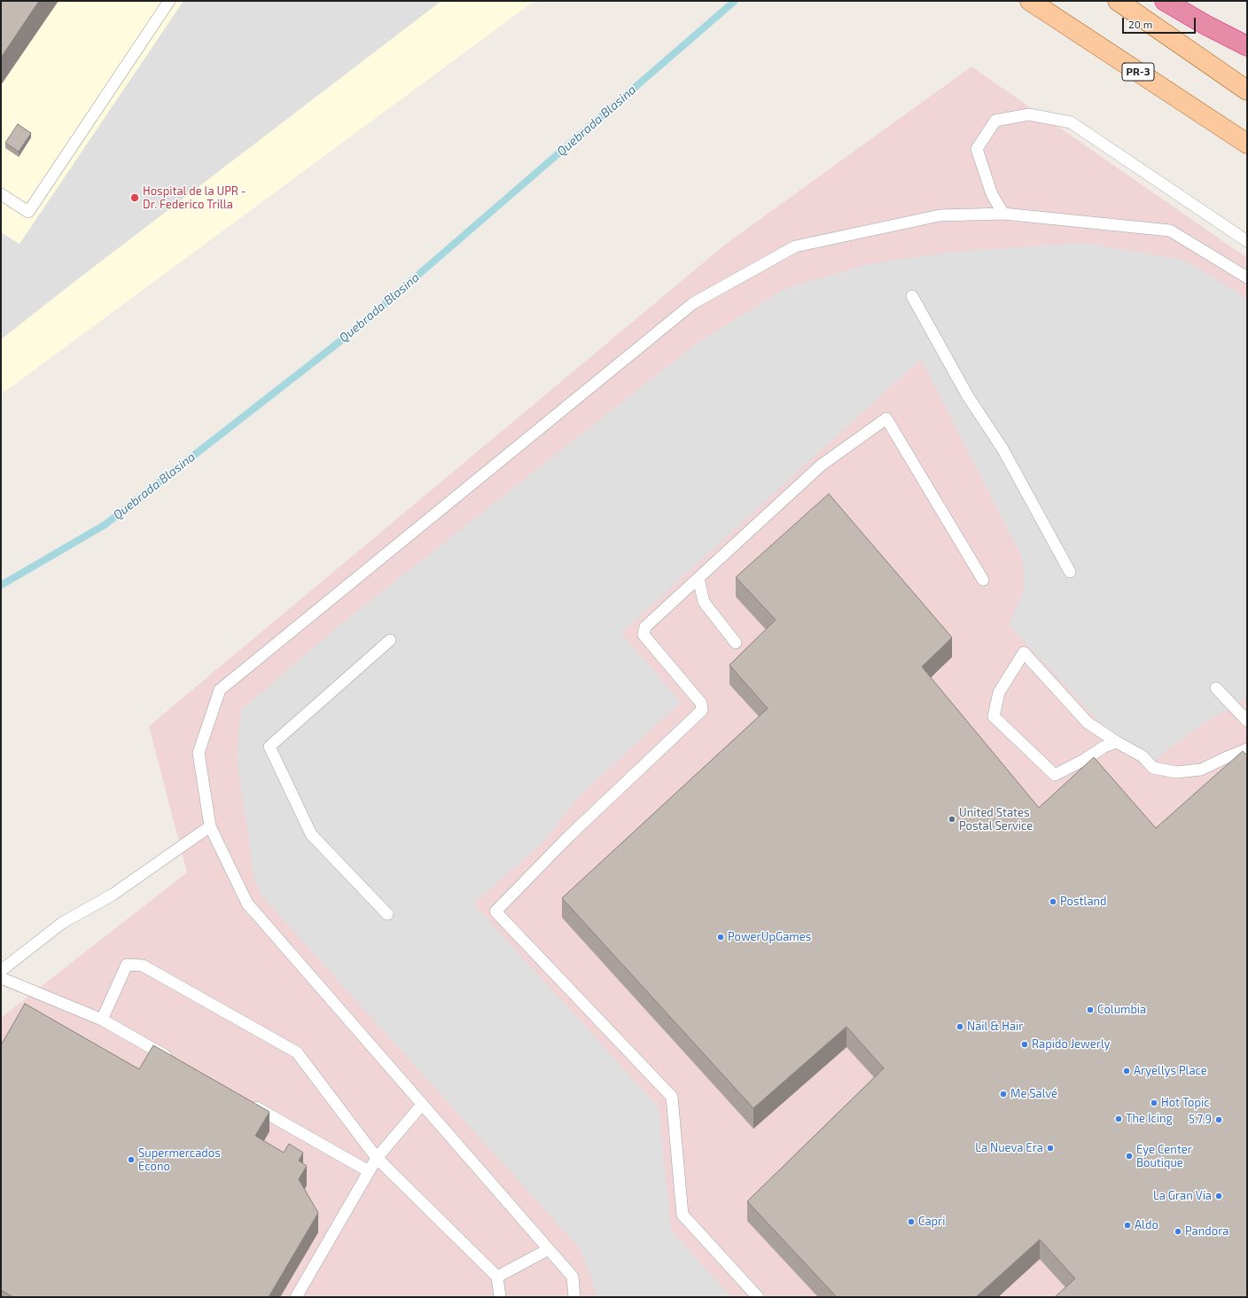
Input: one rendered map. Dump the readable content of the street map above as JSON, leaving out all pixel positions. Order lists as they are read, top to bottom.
{
  "streets": {
    "main road": ["PR-3"]
  },
  "water": ["Quebrada Blasina"],
  "places": [
    "Hospital de la UPR - Dr. Federico Trilla",
    "United States Postal Service",
    "Postland",
    "PowerUpGames",
    "Columbia",
    "Nail & Hair",
    "Rapido Jewerly",
    "Aryellys Place",
    "Me Salvé",
    "Hot Topic",
    "The Icing",
    "5.7.9",
    "La Nueva Era",
    "Eye Center Boutique",
    "Supermercados Econo",
    "La Gran Vía",
    "Capri",
    "Aldo",
    "Pandora"
  ],
  "scale_bar": "20 m"
}
